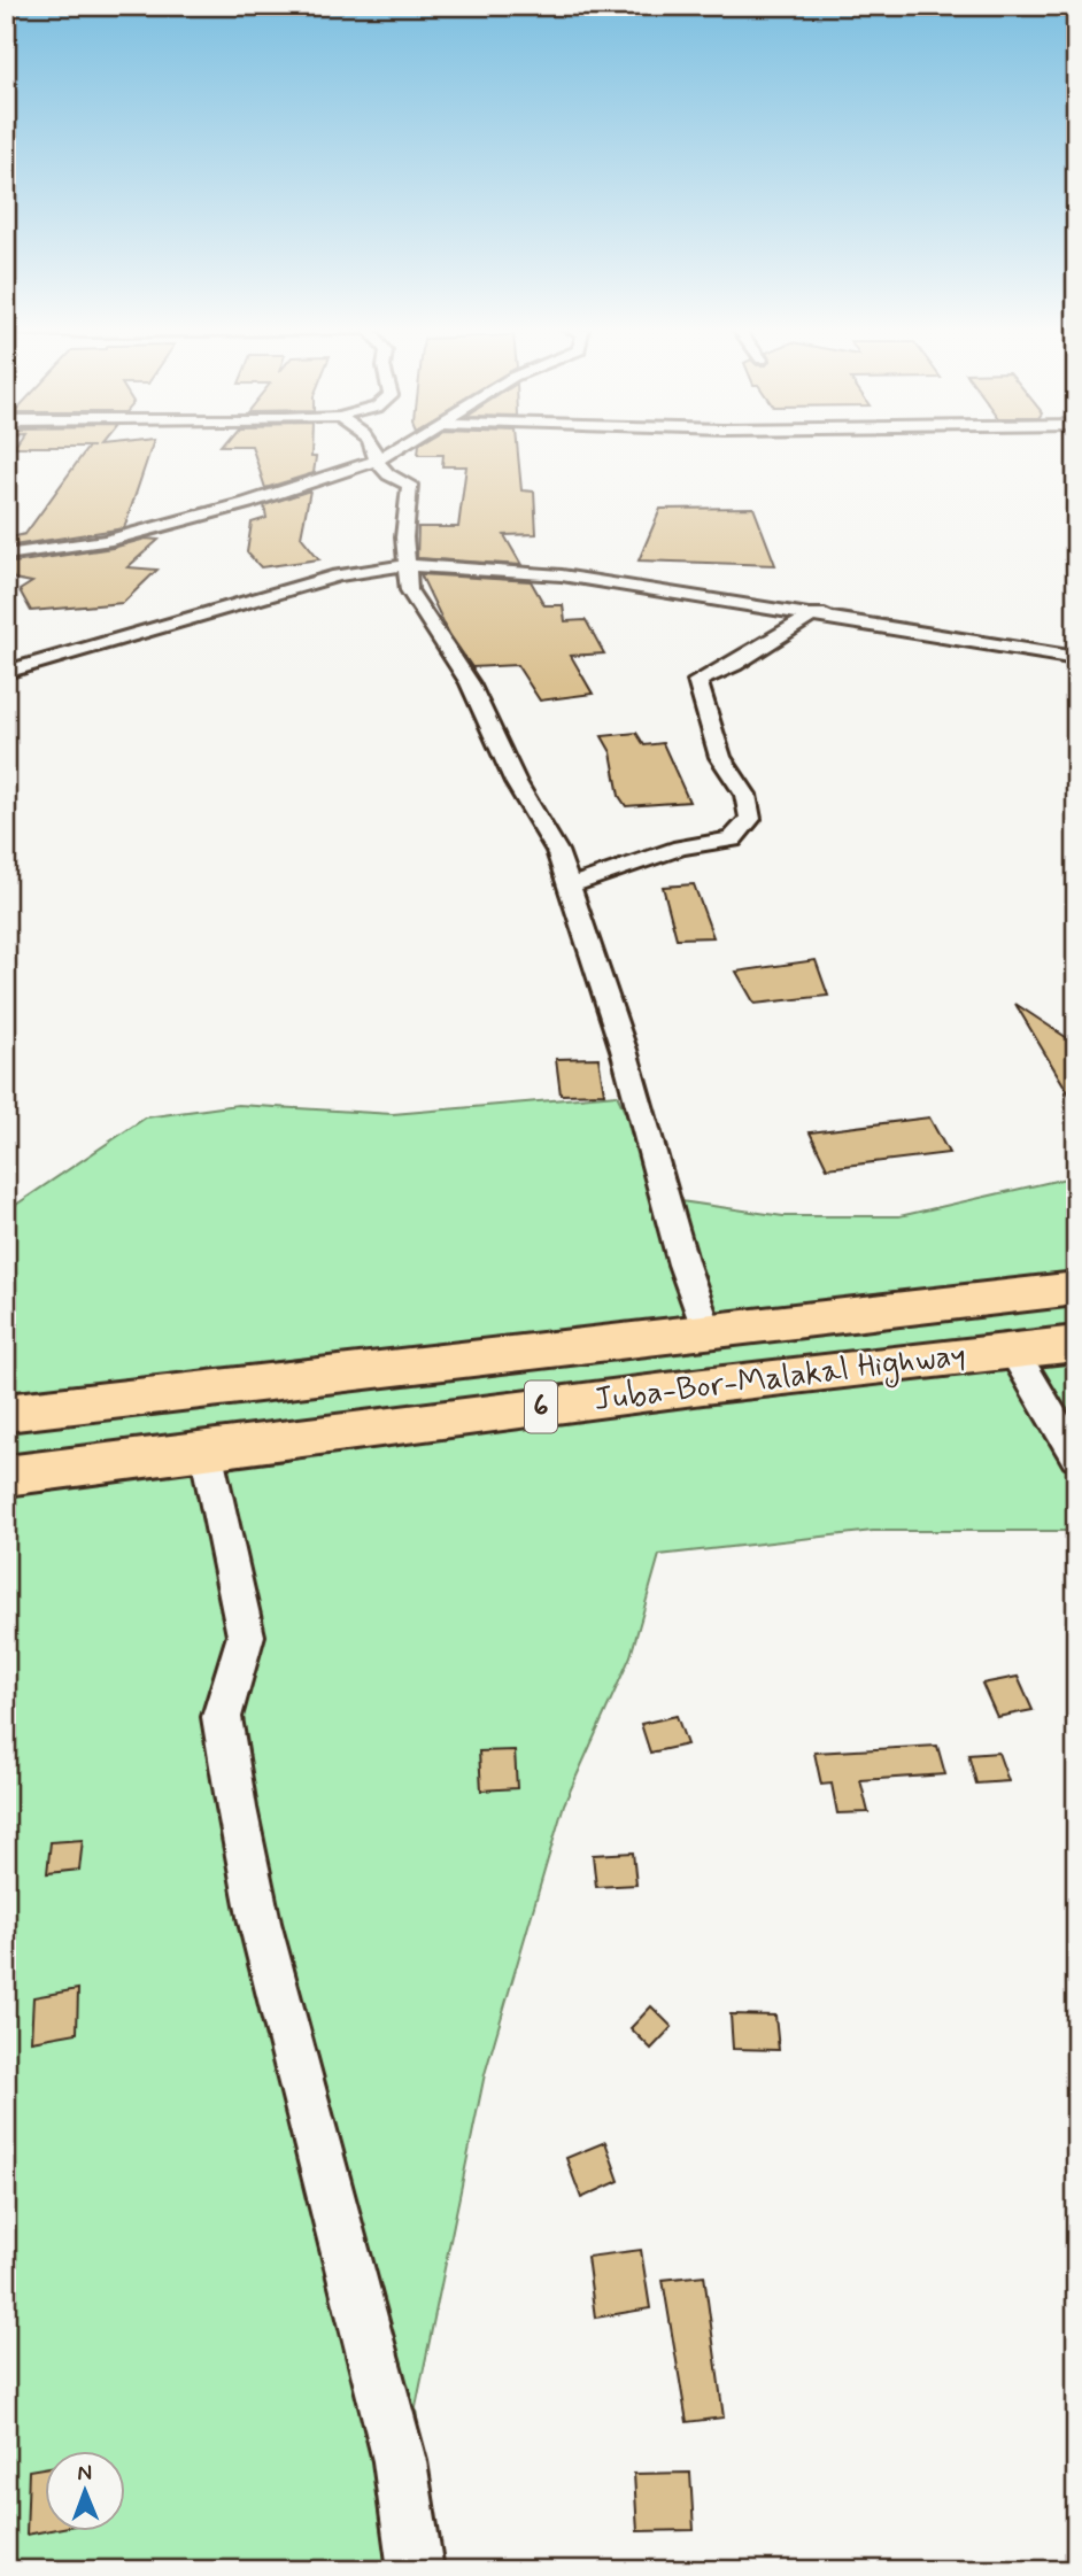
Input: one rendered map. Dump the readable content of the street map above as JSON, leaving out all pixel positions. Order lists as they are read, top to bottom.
{
  "streets": {
    "highway": ["Juba-Bor-Malakal Highway", "6"]
  },
  "north": "top"
}
